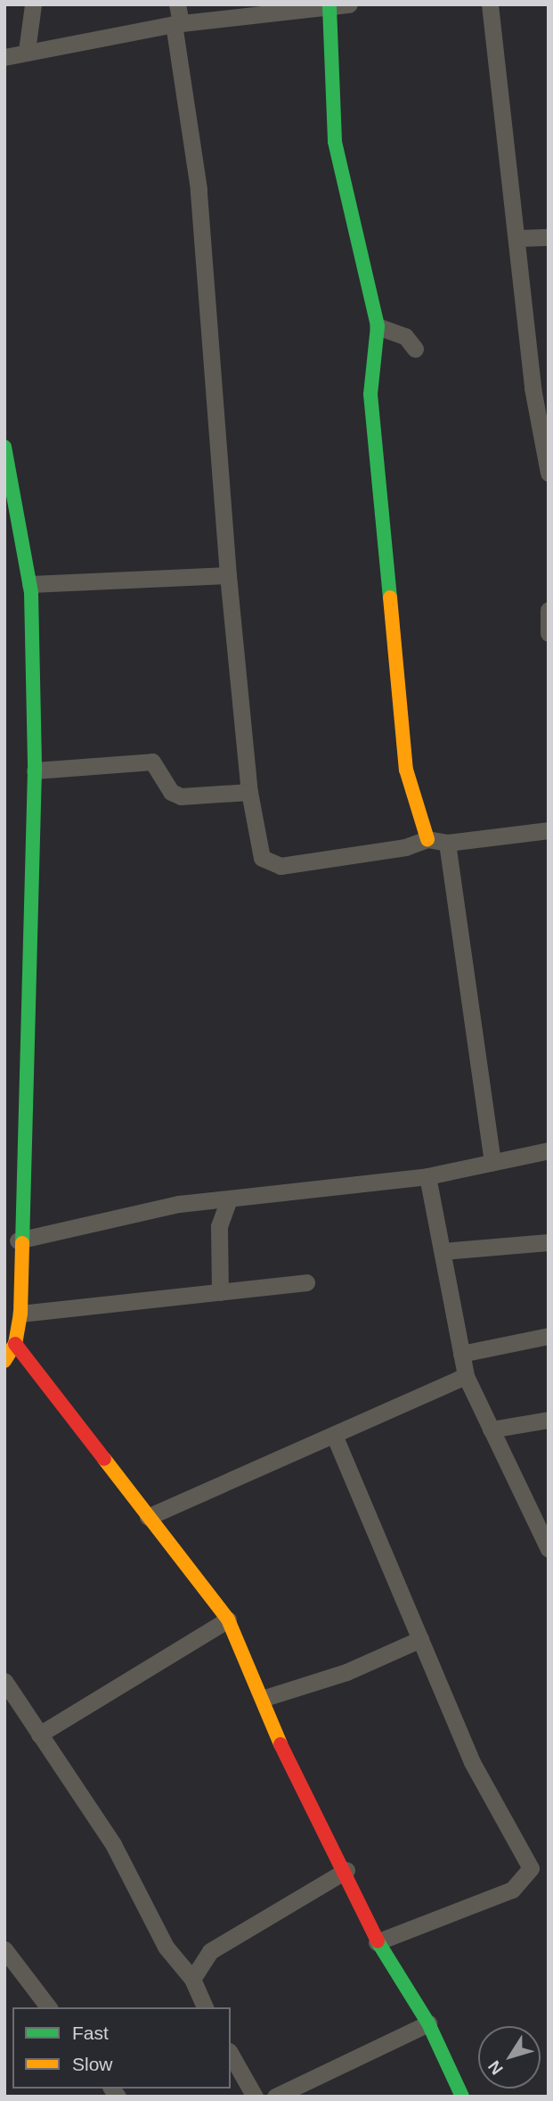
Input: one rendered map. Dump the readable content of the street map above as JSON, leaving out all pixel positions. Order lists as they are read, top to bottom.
{
  "legend": ["Fast", "Slow"],
  "north": "bottom left"
}
